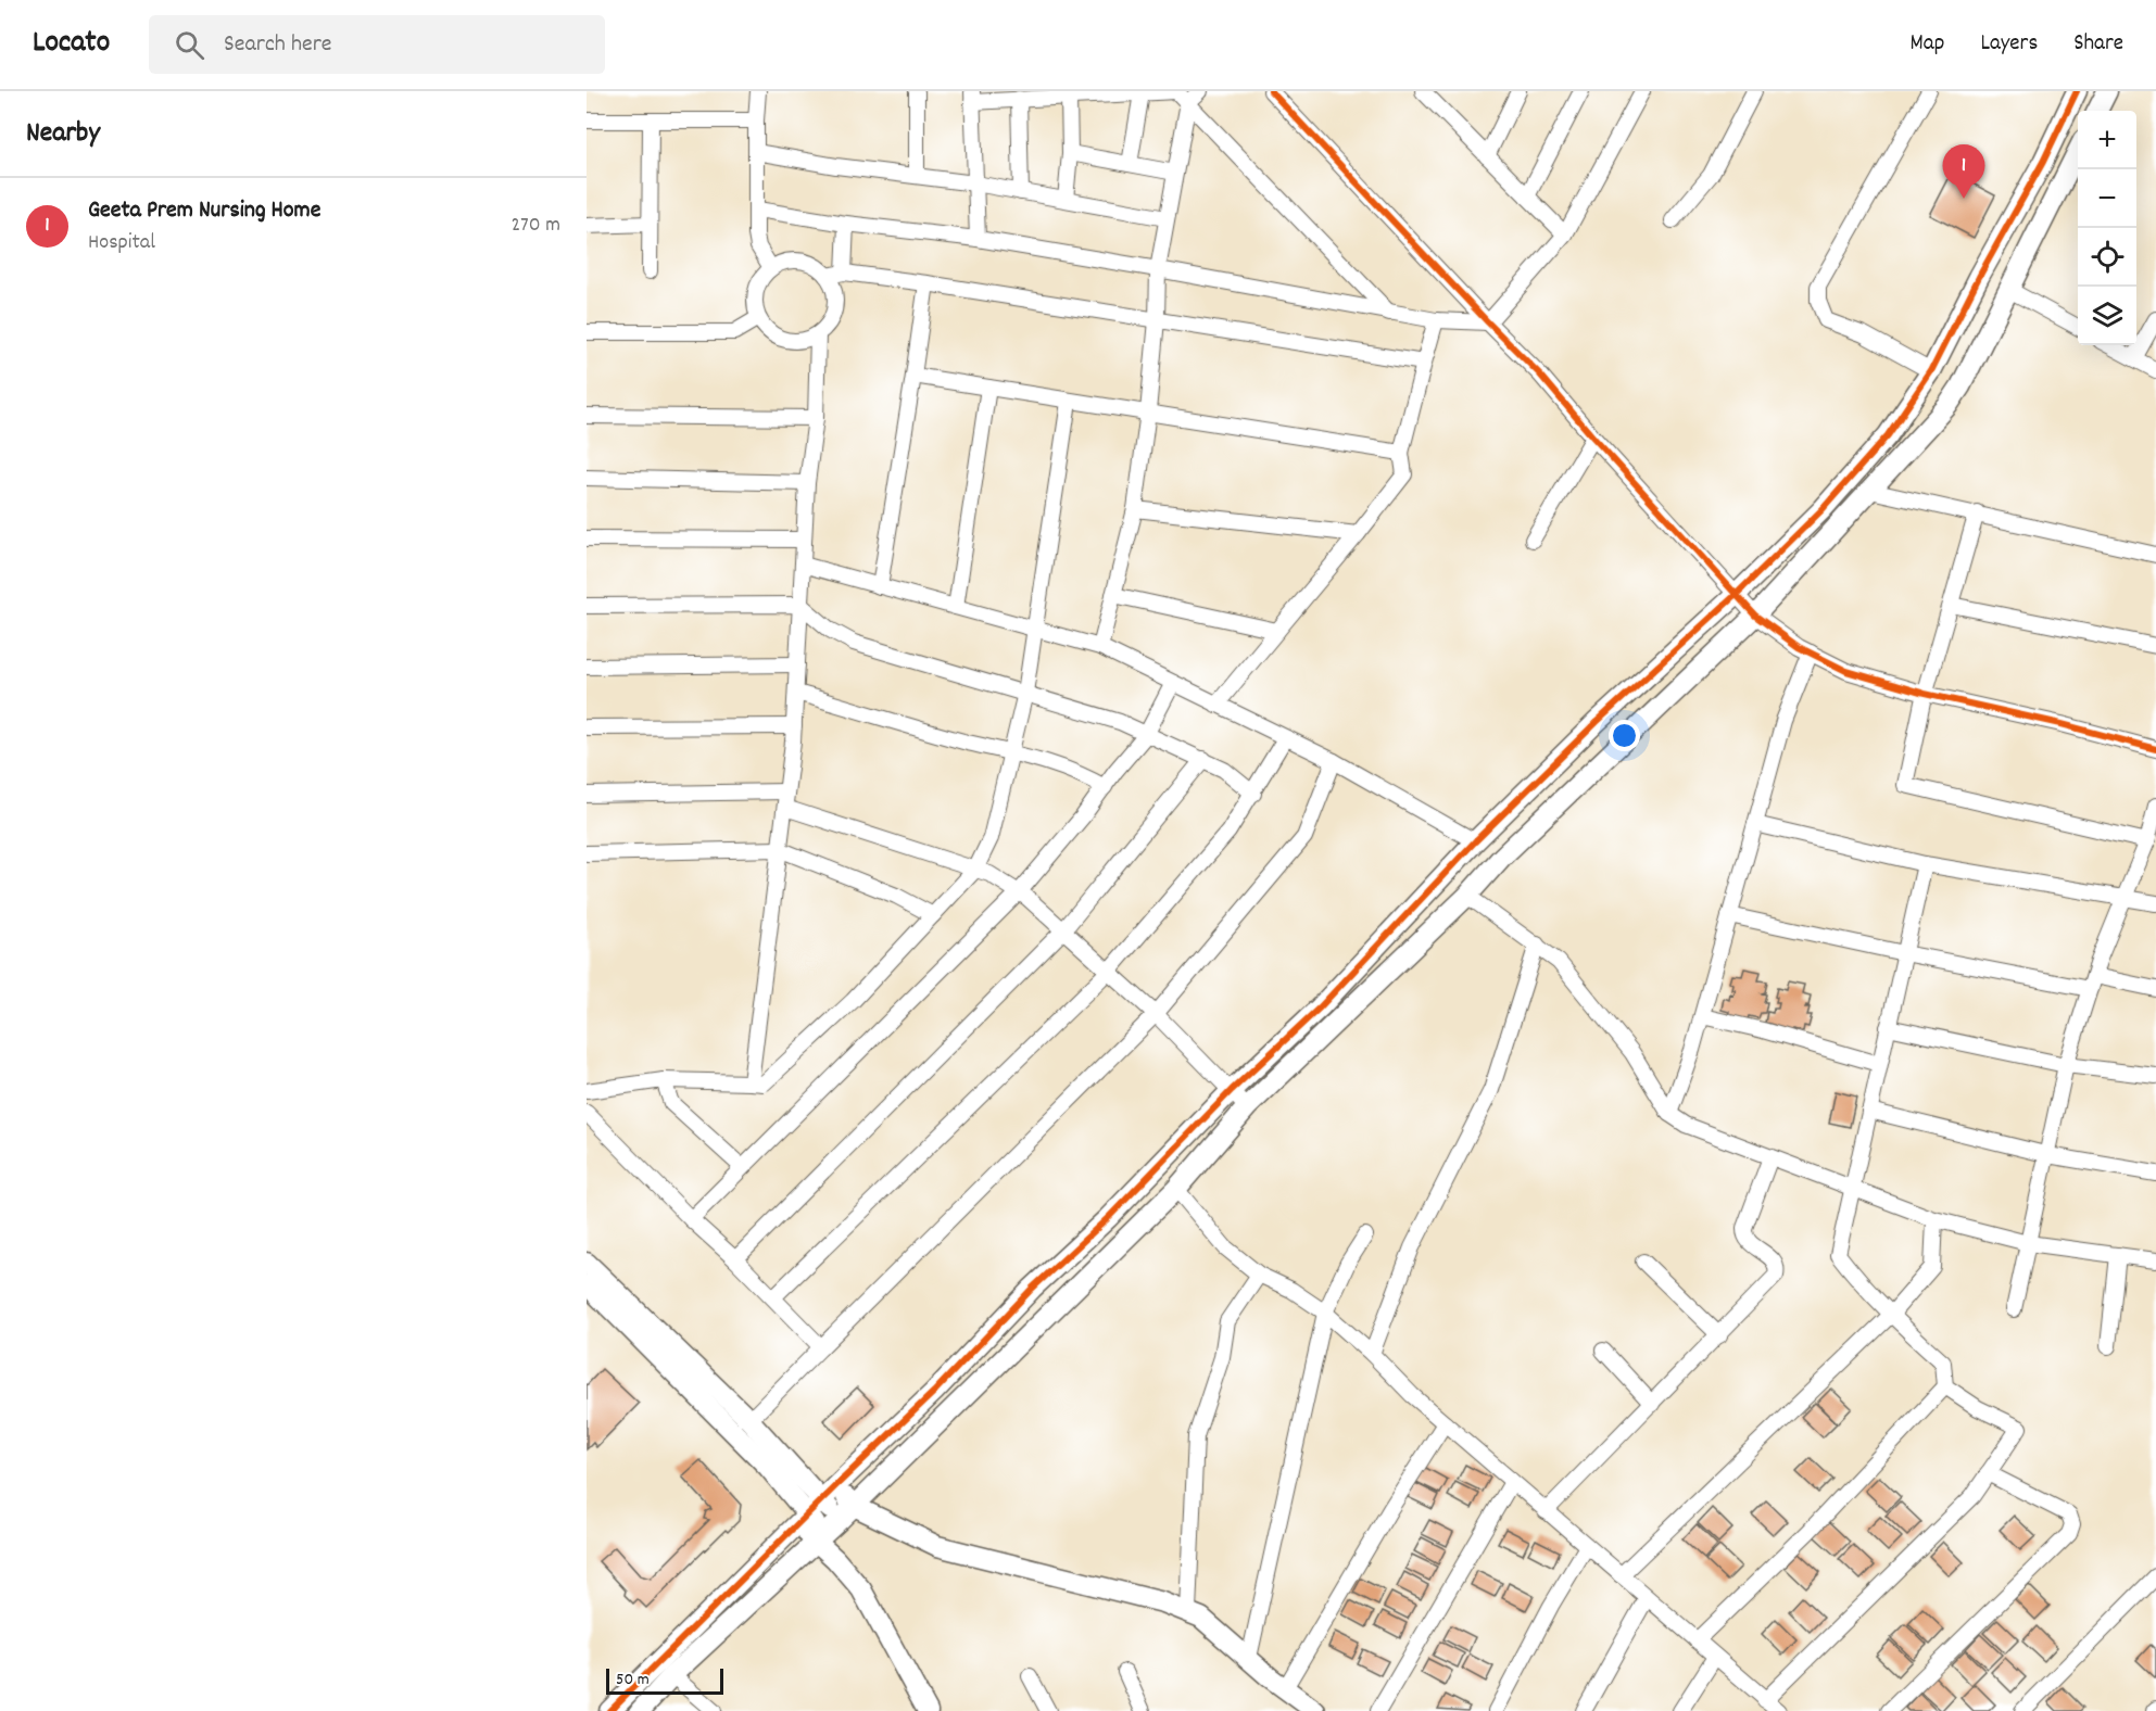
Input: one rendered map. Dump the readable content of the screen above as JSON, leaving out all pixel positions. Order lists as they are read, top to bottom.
{
  "scale_bar": "50 m",
  "page": {
    "header": "Locato",
    "search": "Search here",
    "nav": ["Map", "Layers", "Share"],
    "heading": "Nearby",
    "map_buttons": ["+", "−"],
    "pins": "1",
    "list": [
      {
        "mark": "1",
        "name": "Geeta Prem Nursing Home",
        "note": "Hospital",
        "value": "270 m"
      }
    ],
    "scale": "50 m"
  }
}
